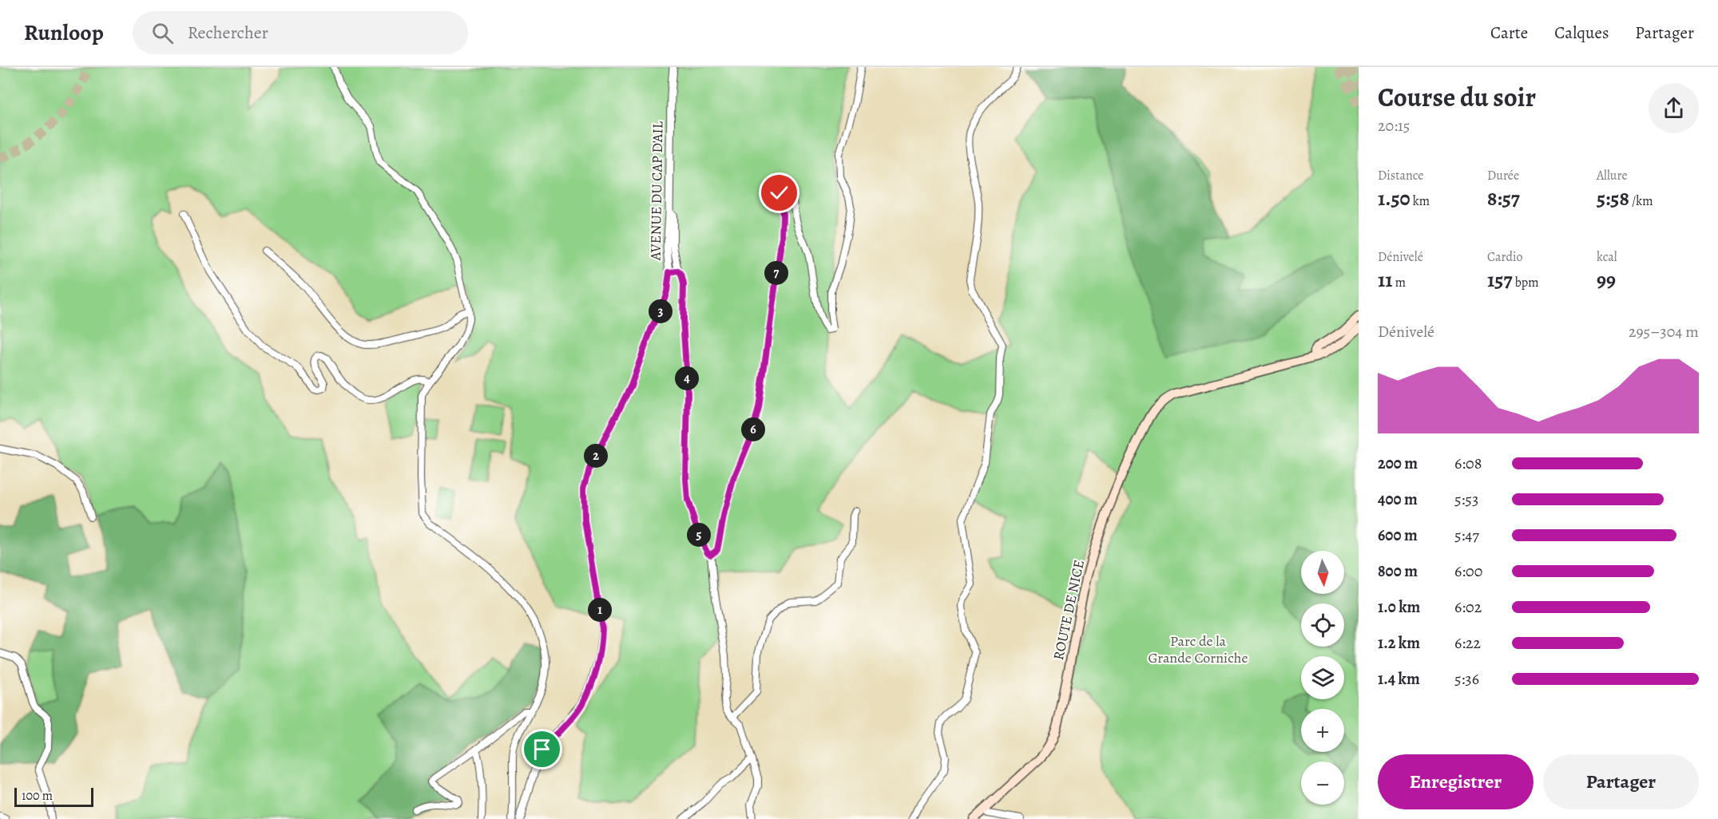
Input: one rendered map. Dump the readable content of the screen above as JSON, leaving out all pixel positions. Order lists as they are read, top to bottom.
{
  "streets": {
    "main road": ["ROUTE DE NICE"],
    "street": ["AVENUE DU CAP D'AIL"]
  },
  "parks": ["Parc de la Grande Corniche"],
  "scale_bar": "100 m",
  "north": "bottom",
  "page": {
    "header": "Runloop",
    "search": "Rechercher",
    "nav": ["Carte", "Calques", "Partager"],
    "heading": ["Course du soir", "20:15"],
    "stats": [
      ["Distance", "1.50 km"],
      ["Durée", "8:57"],
      ["Allure", "5:58 /km"],
      ["Dénivelé", "11 m"],
      ["Cardio", "157 bpm"],
      ["kcal", "99"]
    ],
    "pins": [
      "7",
      "3",
      "4",
      "6",
      "2",
      "5",
      "1"
    ],
    "chart": ["Dénivelé", "295–304 m"],
    "list": [
      {
        "name": "200 m",
        "note": "6:08"
      },
      {
        "name": "400 m",
        "note": "5:53"
      },
      {
        "name": "600 m",
        "note": "5:47"
      },
      {
        "name": "800 m",
        "note": "6:00"
      },
      {
        "name": "1.0 km",
        "note": "6:02"
      },
      {
        "name": "1.2 km",
        "note": "6:22"
      },
      {
        "name": "1.4 km",
        "note": "5:36"
      }
    ],
    "map_buttons": ["+", "−"],
    "buttons": ["Enregistrer", "Partager"],
    "scale": "100 m"
  }
}
